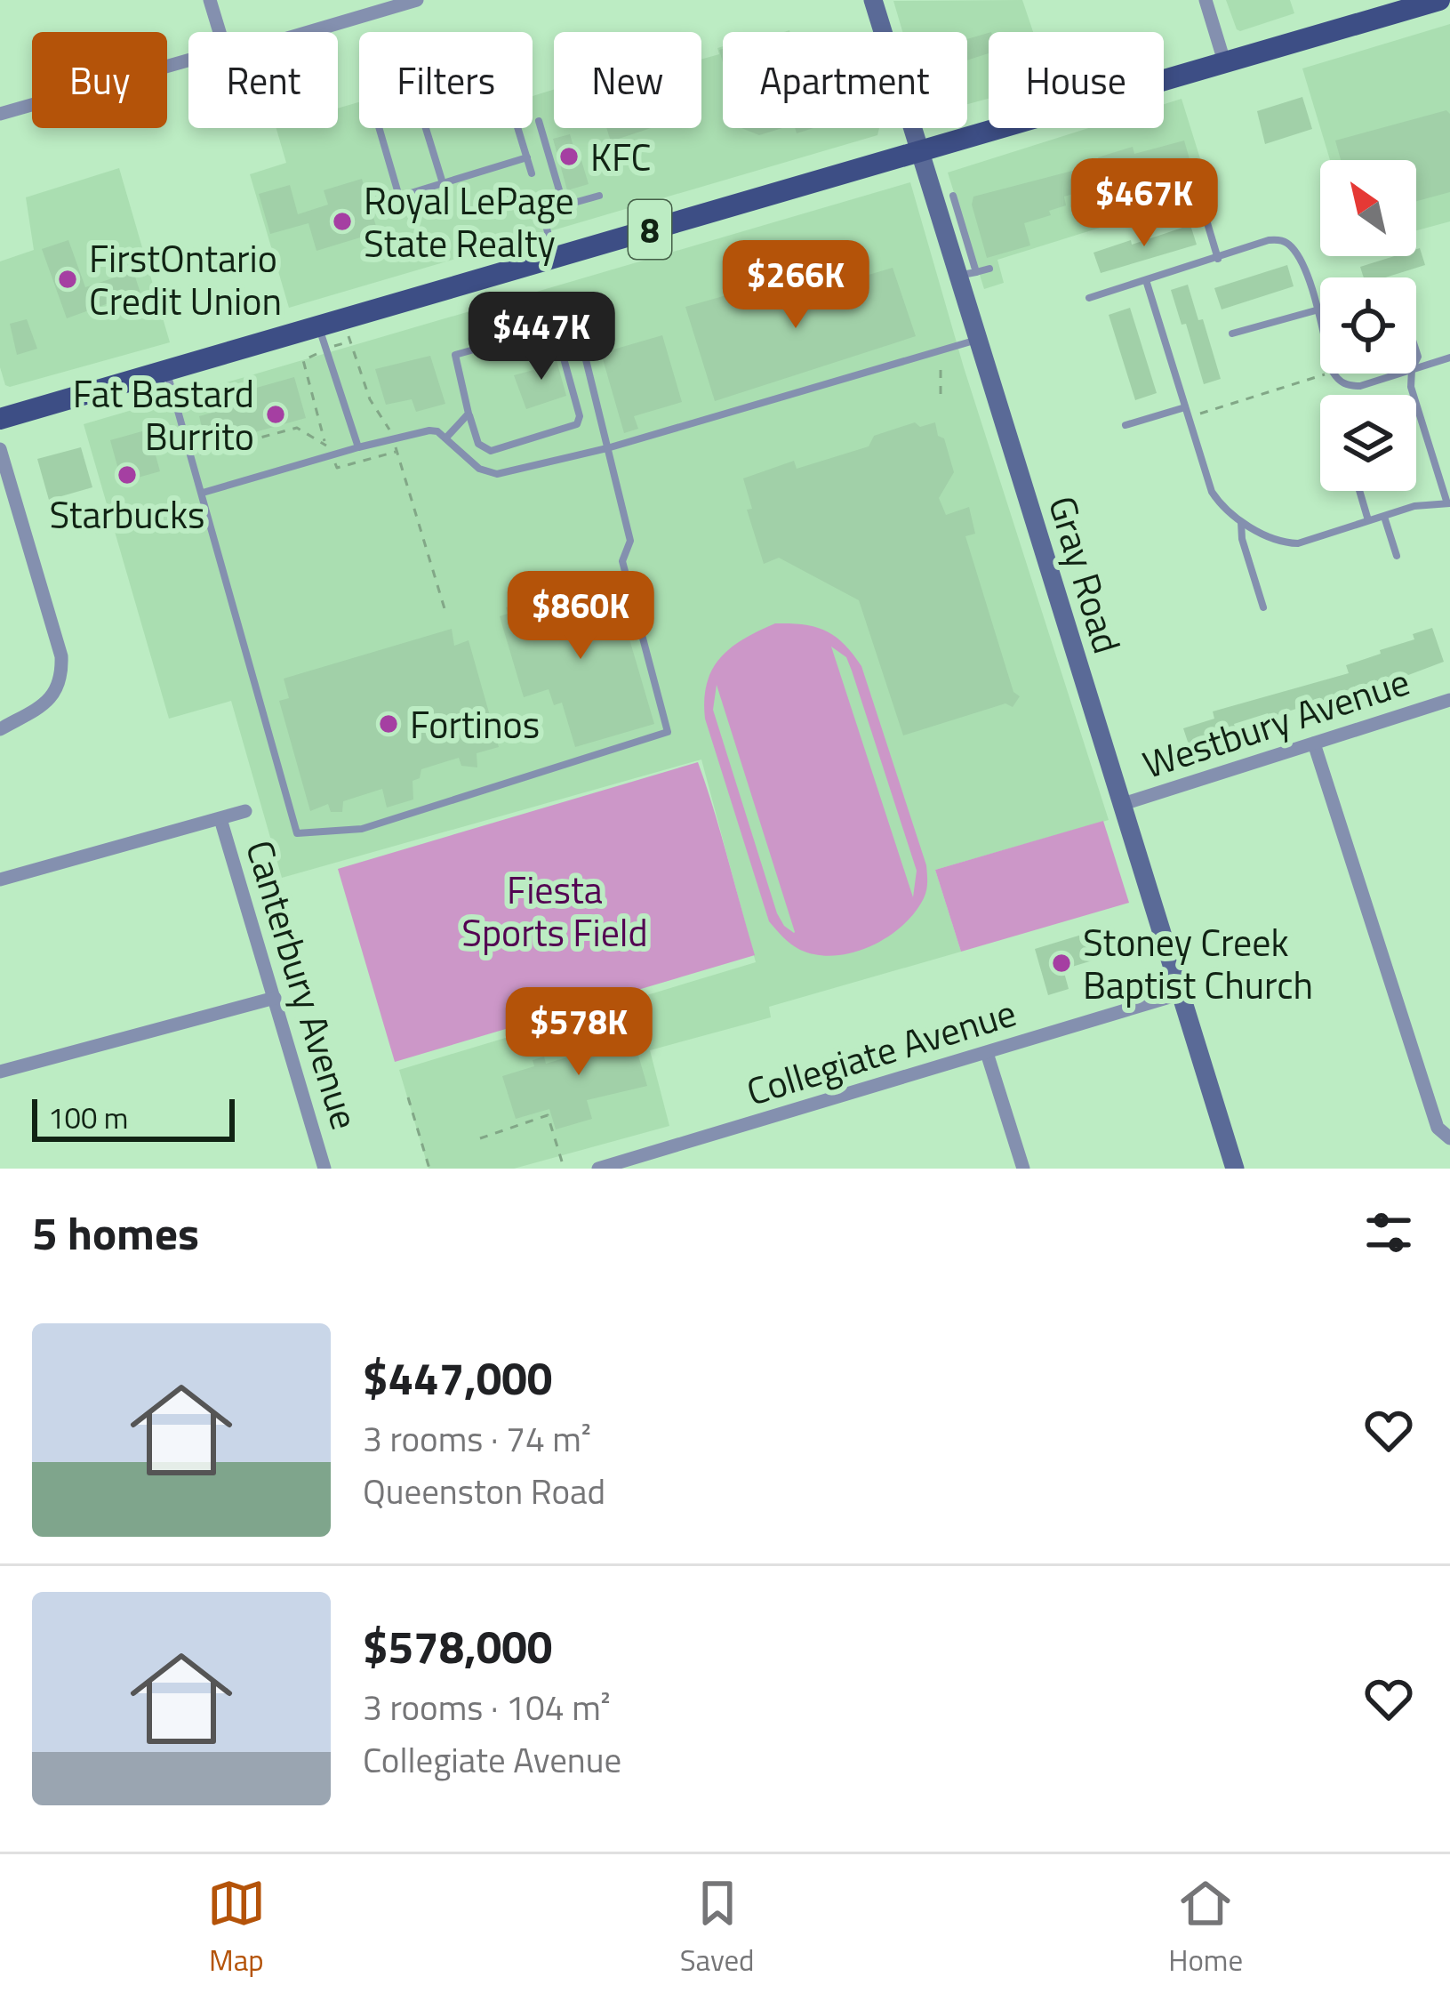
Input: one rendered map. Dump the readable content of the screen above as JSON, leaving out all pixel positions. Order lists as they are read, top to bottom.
{
  "streets": {
    "main road": ["8", "Gray Road"],
    "street": ["Westbury Avenue", "Canterbury Avenue", "Collegiate Avenue"]
  },
  "crossings": [
    ["8", "Gray Road"],
    ["Gray Road", "Westbury Avenue"],
    ["Gray Road", "Collegiate Avenue"]
  ],
  "parks": ["Fiesta Sports Field"],
  "places": [
    "KFC",
    "Royal LePage State Realty",
    "FirstOntario Credit Union",
    "Fat Bastard Burrito",
    "Starbucks",
    "Fortinos",
    "Stoney Creek Baptist Church"
  ],
  "scale_bar": "100 m",
  "north": "top left",
  "page": {
    "chip": [
      "Buy",
      "Rent",
      "Filters",
      "New",
      "Apartment",
      "House"
    ],
    "price": [
      "$467K",
      "$266K",
      "$447K",
      "$860K",
      "$578K"
    ],
    "scale": "100 m",
    "heading": "5 homes",
    "list": [
      {
        "name": "$447,000",
        "note": "3 rooms · 74 m² · Queenston Road"
      },
      {
        "name": "$578,000",
        "note": "3 rooms · 104 m² · Collegiate Avenue"
      }
    ],
    "tabs": ["Map", "Saved", "Home"]
  }
}
